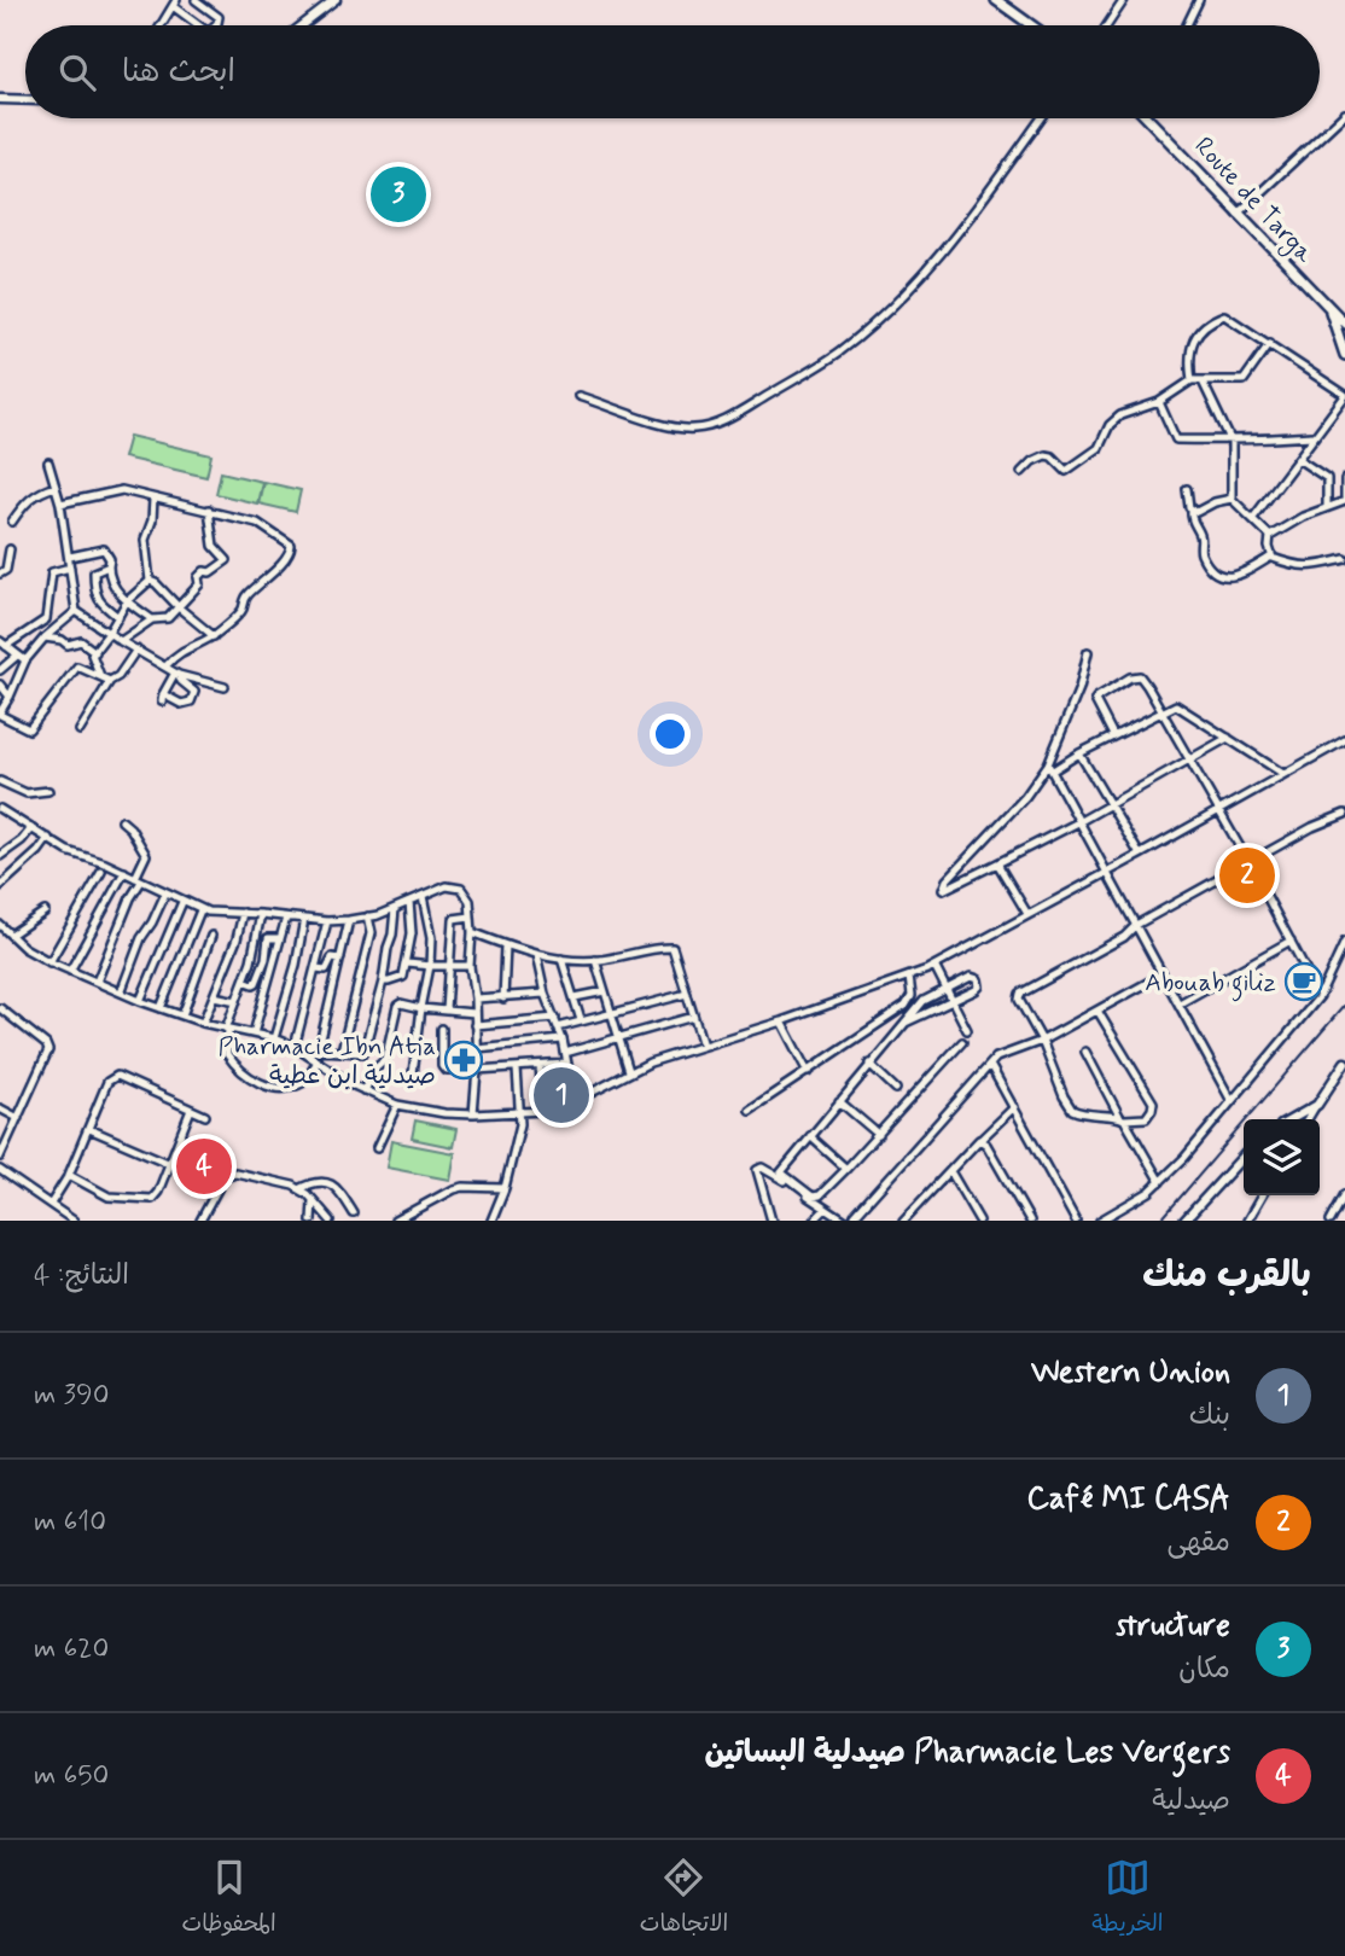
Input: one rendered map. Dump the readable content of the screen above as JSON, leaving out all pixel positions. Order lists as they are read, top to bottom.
{
  "streets": {
    "main road": ["Route de Targa"]
  },
  "places": {
    "cafe": ["Abouab giliz"],
    "pharmacy": ["Pharmacie Ibn Atia صيدلية ابن عطية"]
  },
  "page": {
    "search": "ابحث هنا",
    "pins": [
      "3",
      "2",
      "1",
      "4"
    ],
    "heading": ["بالقرب منك", "النتائج: 4"],
    "list": [
      {
        "mark": "1",
        "name": "Western Union",
        "note": "بنك",
        "value": "390 m"
      },
      {
        "mark": "2",
        "name": "Café MI CASA",
        "note": "مقهى",
        "value": "610 m"
      },
      {
        "mark": "3",
        "name": "structure",
        "note": "مكان",
        "value": "620 m"
      },
      {
        "mark": "4",
        "name": "Pharmacie Les Vergers صيدلية البساتين",
        "note": "صيدلية",
        "value": "650 m"
      }
    ],
    "nav": ["الخريطة", "الاتجاهات", "المحفوظات"]
  }
}
